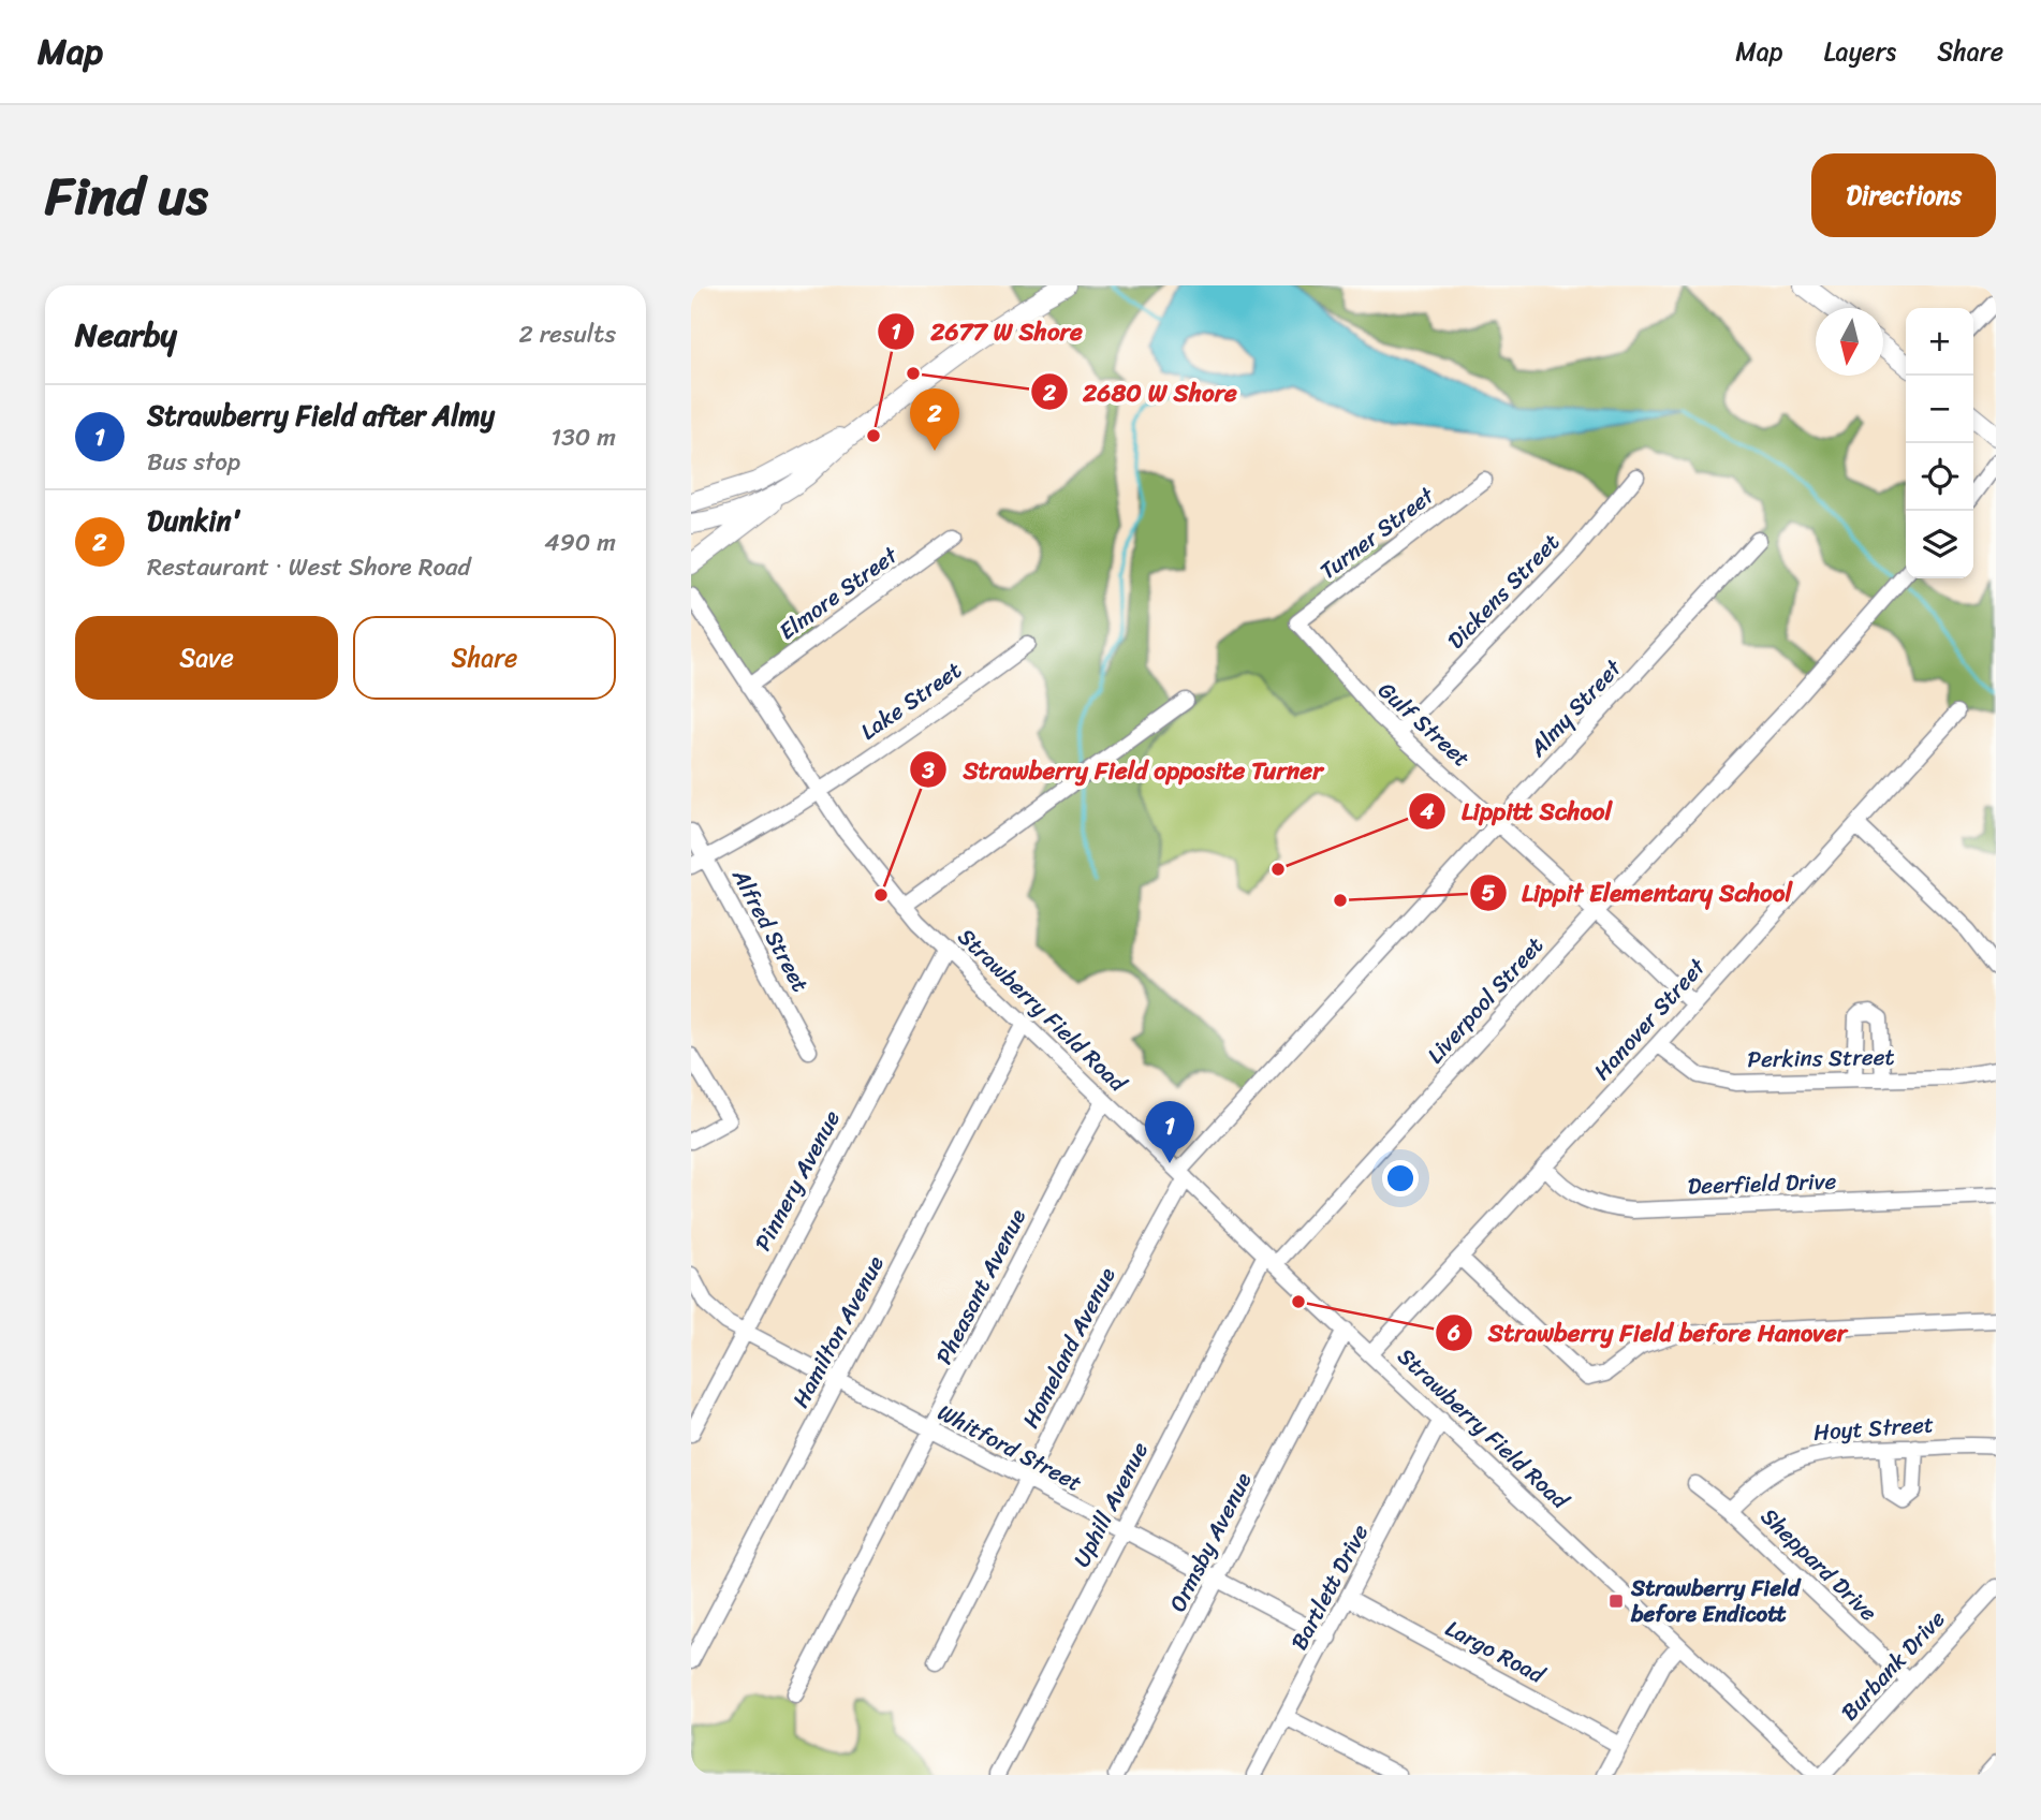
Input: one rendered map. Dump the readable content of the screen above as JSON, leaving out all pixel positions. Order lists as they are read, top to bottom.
{
  "streets": {
    "street": [
      "Turner Street",
      "Dickens Street",
      "Elmore Street",
      "Lake Street",
      "Almy Street",
      "Gulf Street",
      "Alfred Street",
      "Liverpool Street",
      "Strawberry Field Road",
      "Hanover Street",
      "Perkins Street",
      "Pinnery Avenue",
      "Deerfield Drive",
      "Pheasant Avenue",
      "Hamilton Avenue",
      "Homeland Avenue",
      "Hoyt Street",
      "Whitford Street",
      "Uphill Avenue",
      "Ormsby Avenue",
      "Sheppard Drive",
      "Bartlett Drive",
      "Largo Road",
      "Burbank Drive"
    ]
  },
  "crossings": [
    ["Turner Street", "Gulf Street"],
    ["Dickens Street", "Gulf Street"],
    ["Elmore Street", "Strawberry Field Road"],
    ["Lake Street", "Alfred Street"],
    ["Lake Street", "Strawberry Field Road"],
    ["Almy Street", "Gulf Street"],
    ["Almy Street", "Strawberry Field Road"],
    ["Almy Street", "Homeland Avenue"],
    ["Gulf Street", "Liverpool Street"],
    ["Gulf Street", "Hanover Street"],
    ["Liverpool Street", "Strawberry Field Road"],
    ["Liverpool Street", "Uphill Avenue"],
    ["Strawberry Field Road", "Hanover Street"],
    ["Strawberry Field Road", "Pinnery Avenue"],
    ["Strawberry Field Road", "Pheasant Avenue"],
    ["Strawberry Field Road", "Hamilton Avenue"],
    ["Strawberry Field Road", "Homeland Avenue"],
    ["Strawberry Field Road", "Uphill Avenue"],
    ["Strawberry Field Road", "Ormsby Avenue"],
    ["Strawberry Field Road", "Bartlett Drive"],
    ["Hanover Street", "Perkins Street"],
    ["Hanover Street", "Deerfield Drive"],
    ["Pinnery Avenue", "Whitford Street"],
    ["Pheasant Avenue", "Whitford Street"],
    ["Hamilton Avenue", "Whitford Street"],
    ["Homeland Avenue", "Whitford Street"],
    ["Hoyt Street", "Sheppard Drive"],
    ["Whitford Street", "Uphill Avenue"],
    ["Whitford Street", "Ormsby Avenue"],
    ["Whitford Street", "Bartlett Drive"],
    ["Sheppard Drive", "Burbank Drive"],
    ["Bartlett Drive", "Largo Road"]
  ],
  "places": {
    "other": [
      "2680 W Shore",
      "2677 W Shore",
      "Lippitt School",
      "Strawberry Field opposite Turner",
      "Lippit Elementary School",
      "Strawberry Field before Hanover"
    ],
    "transit": ["Strawberry Field before Endicott"]
  },
  "north": "bottom",
  "page": {
    "header": "Map",
    "nav": ["Map", "Layers", "Share"],
    "title": "Find us",
    "buttons": [
      "Directions",
      ["Save", "Share"]
    ],
    "heading": ["Nearby", "2 results"],
    "map_buttons": ["+", "−"],
    "list": [
      {
        "mark": "1",
        "name": "Strawberry Field after Almy",
        "note": "Bus stop",
        "value": "130 m"
      },
      {
        "mark": "2",
        "name": "Dunkin'",
        "note": "Restaurant · West Shore Road",
        "value": "490 m"
      }
    ],
    "pins": ["2", "1"]
  }
}
